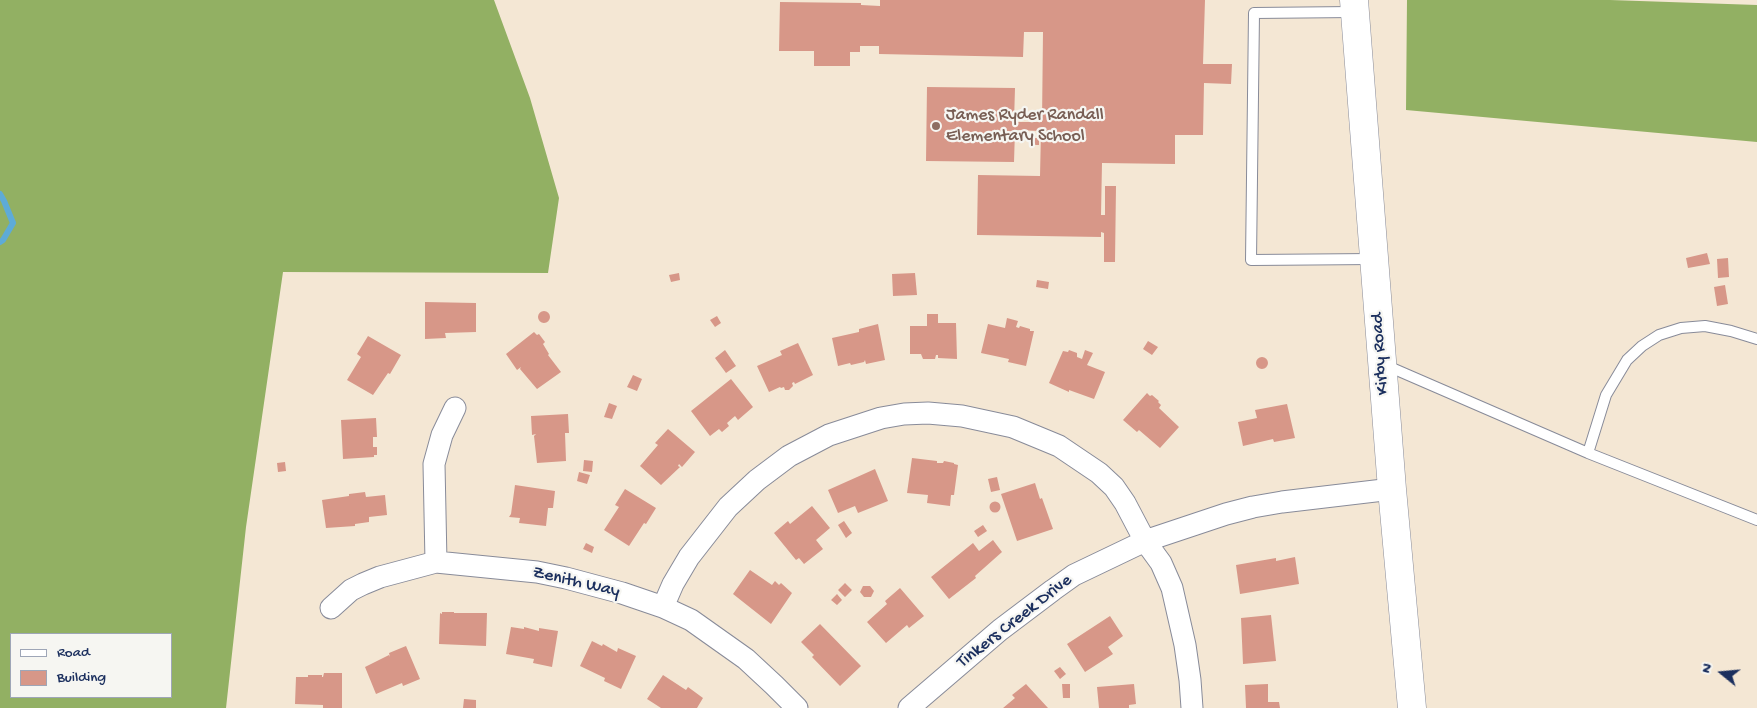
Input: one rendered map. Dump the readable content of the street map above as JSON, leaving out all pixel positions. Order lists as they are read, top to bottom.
{
  "streets": {
    "main road": ["Kirby Road"],
    "street": ["Zenith Way", "Tinkers Creek Drive"]
  },
  "crossings": [
    ["Kirby Road", "Tinkers Creek Drive"]
  ],
  "places": ["James Ryder Randall Elementary School"],
  "legend": ["Road", "Building"],
  "north": "left"
}
